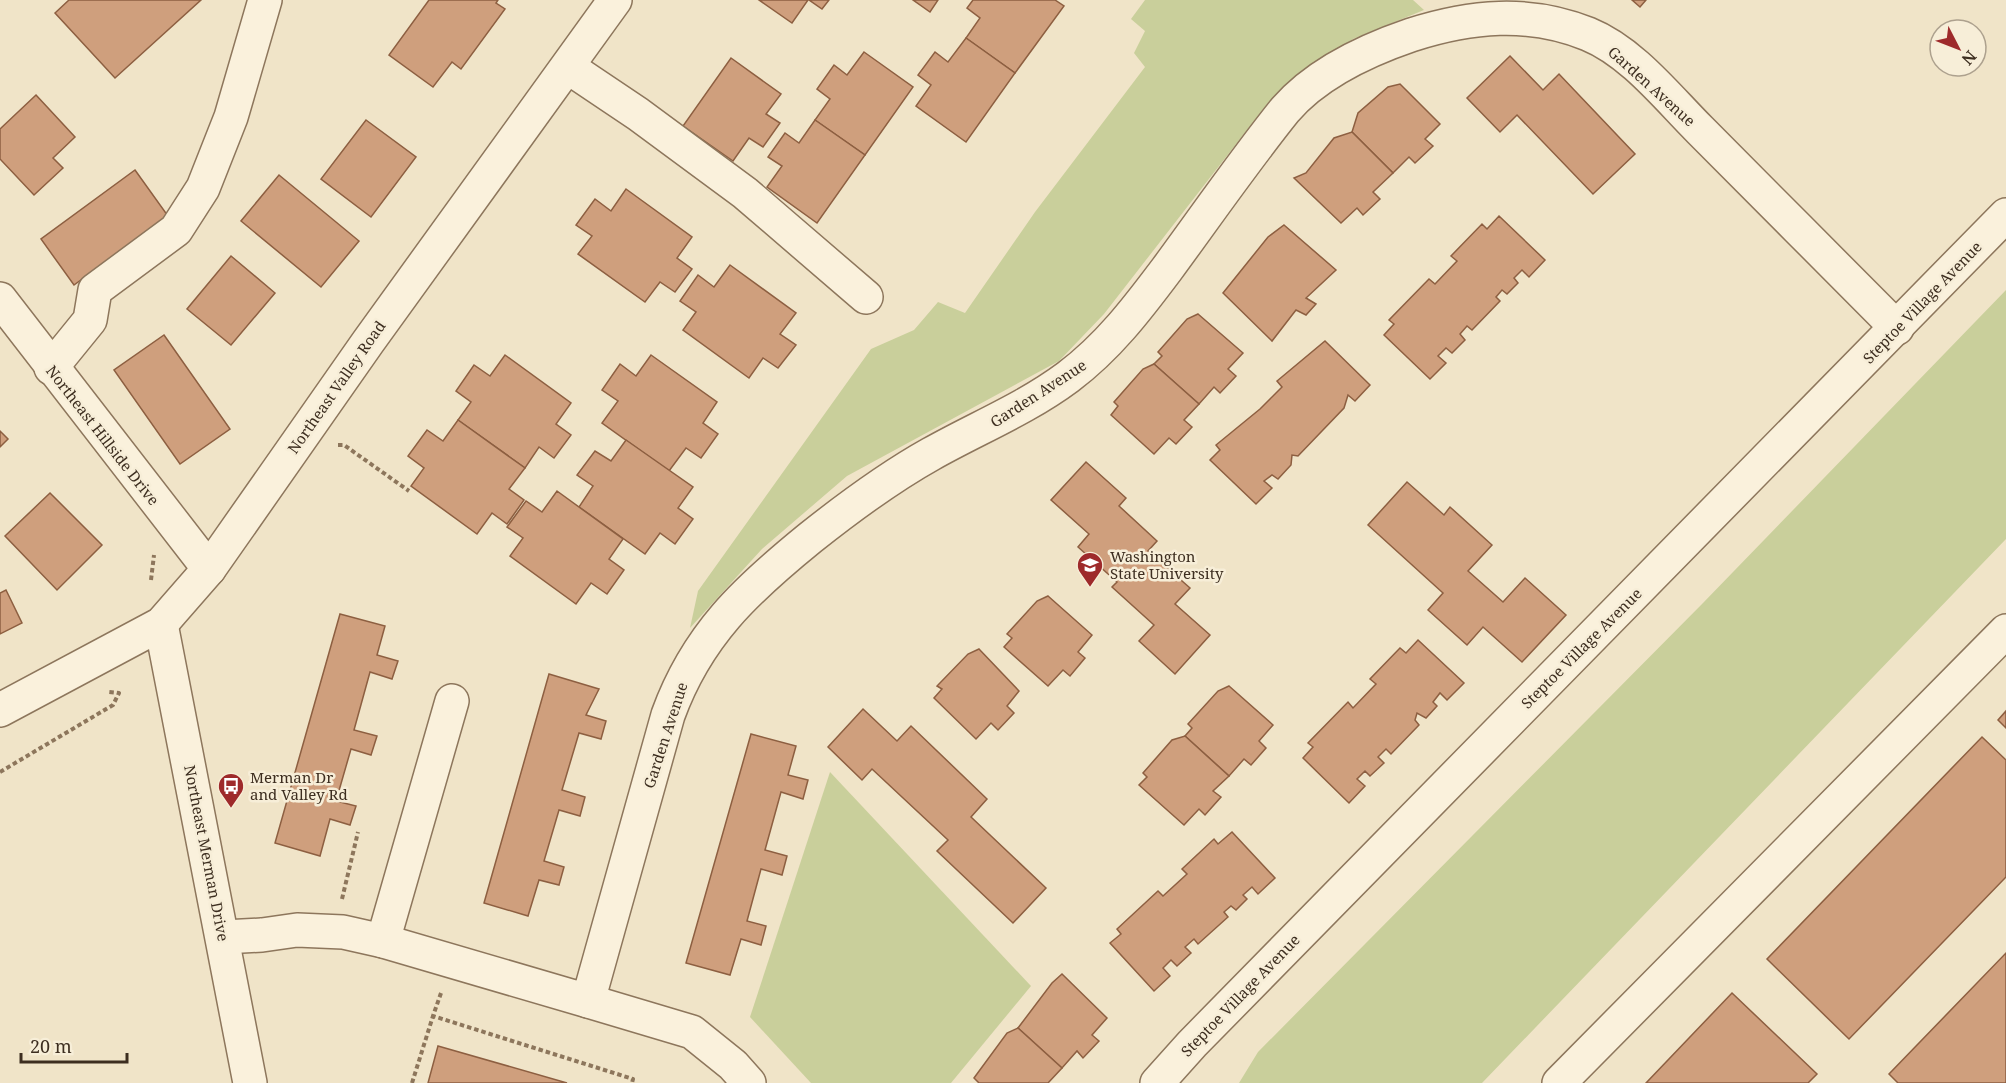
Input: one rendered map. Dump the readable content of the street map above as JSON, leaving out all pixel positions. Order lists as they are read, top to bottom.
{
  "streets": {
    "street": [
      "Garden Avenue",
      "Steptoe Village Avenue",
      "Northeast Valley Road",
      "Northeast Hillside Drive",
      "Northeast Merman Drive"
    ]
  },
  "crossings": [
    ["Garden Avenue", "Steptoe Village Avenue"],
    ["Northeast Valley Road", "Northeast Hillside Drive"],
    ["Northeast Valley Road", "Northeast Merman Drive"]
  ],
  "places": {
    "school or university": ["Washington State University"],
    "bus stop": ["Merman Dr and Valley Rd"]
  },
  "scale_bar": "20 m",
  "north": "bottom right"
}
